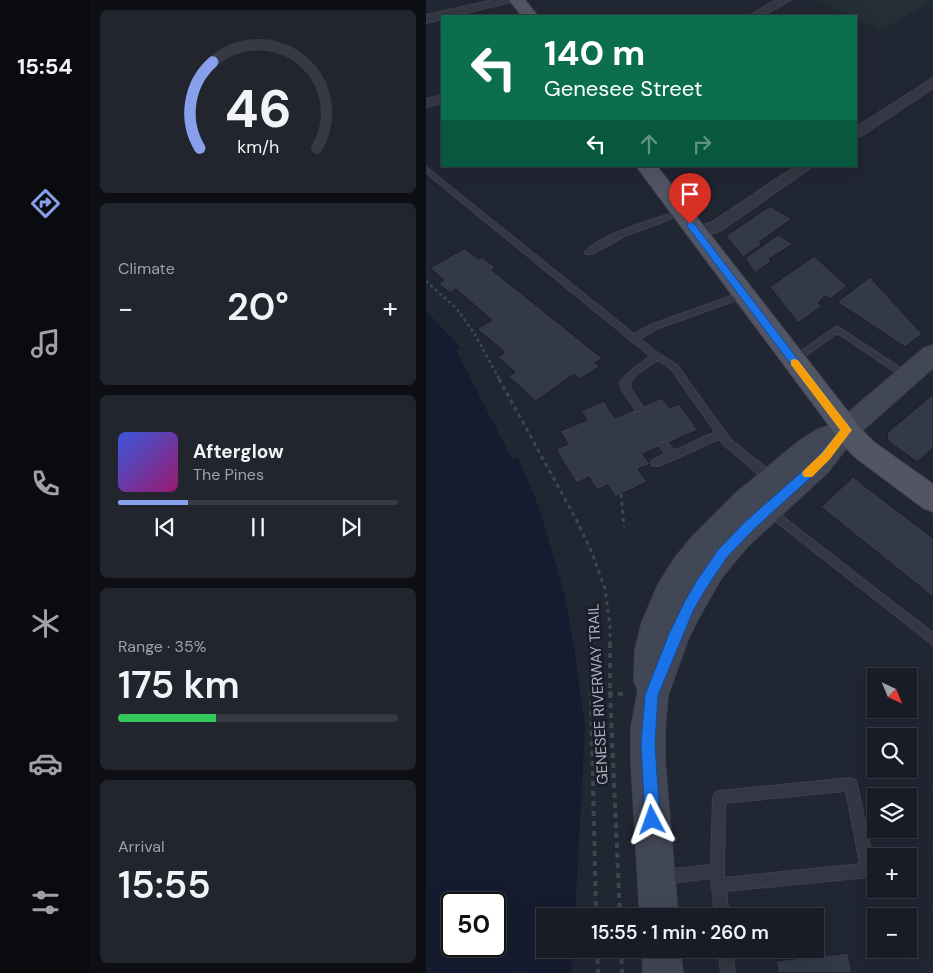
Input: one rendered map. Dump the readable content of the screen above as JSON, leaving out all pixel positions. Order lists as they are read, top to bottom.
{
  "streets": {
    "path": ["GENESEE RIVERWAY TRAIL"]
  },
  "north": "bottom right",
  "page": {
    "tabs": "15:54",
    "turn": ["140 m", "Genesee Street"],
    "tile": [
      "Climate",
      ["Range · 35%", "175 km"],
      ["Arrival", "15:55"]
    ],
    "heat": ["−", "20°", "+"],
    "song": ["Afterglow", "The Pines"],
    "map_buttons": ["+", "−"],
    "limit": "50",
    "trip": "15:55 · 1 min · 260 m",
    "gauge": ["46", "km/h"]
  }
}
